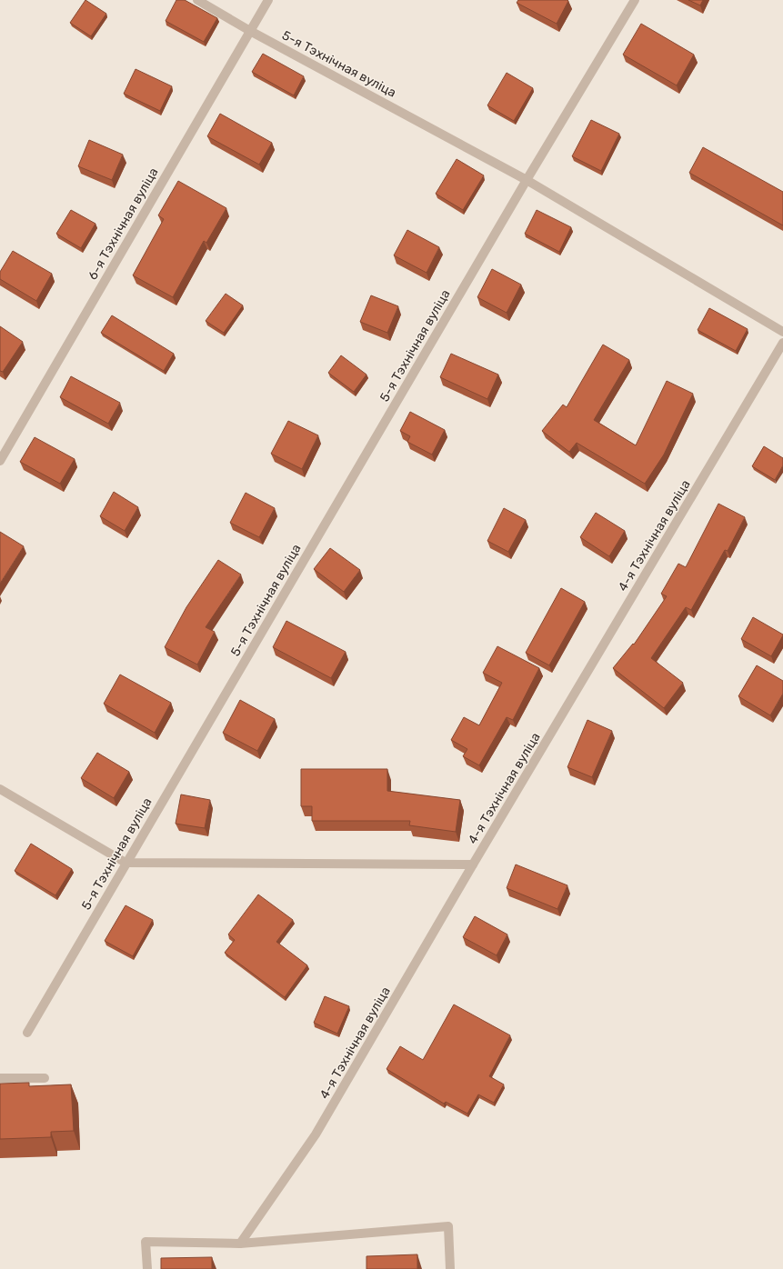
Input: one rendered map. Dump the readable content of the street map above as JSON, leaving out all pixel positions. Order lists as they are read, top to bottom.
{
  "streets": {
    "street": ["5-я Тэхнічная вуліца", "6-я Тэхнічная вуліца", "4-я Тэхнічная вуліца"]
  },
  "crossings": [
    ["5-я Тэхнічная вуліца", "6-я Тэхнічная вуліца"]
  ]
}
